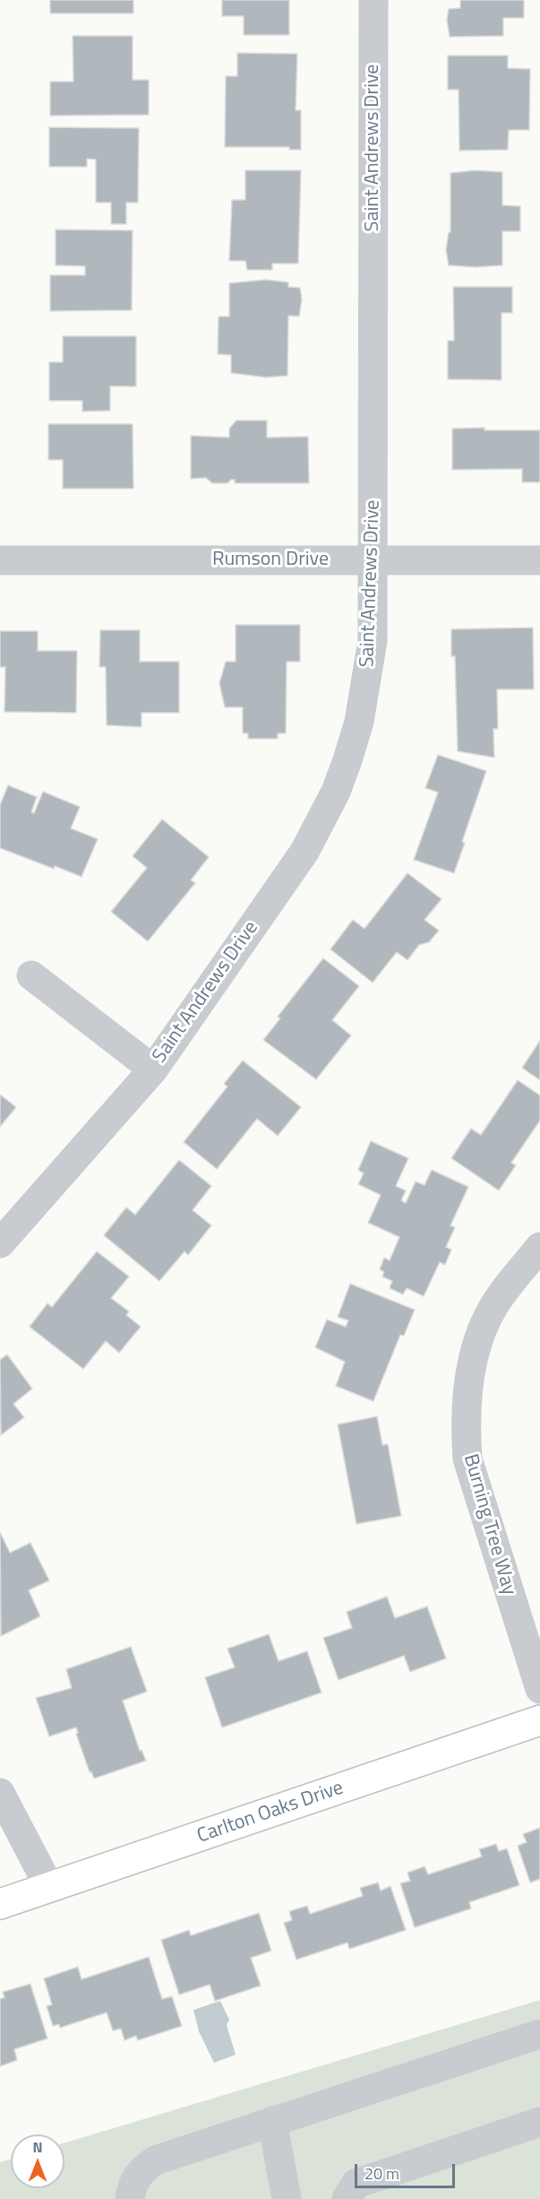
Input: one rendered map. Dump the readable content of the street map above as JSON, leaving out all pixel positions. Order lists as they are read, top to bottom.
{
  "streets": {
    "main road": ["Carlton Oaks Drive"],
    "street": ["Saint Andrews Drive", "Rumson Drive", "Burning Tree Way"]
  },
  "crossings": [
    ["Saint Andrews Drive", "Rumson Drive"]
  ],
  "scale_bar": "20 m",
  "north": "top"
}
